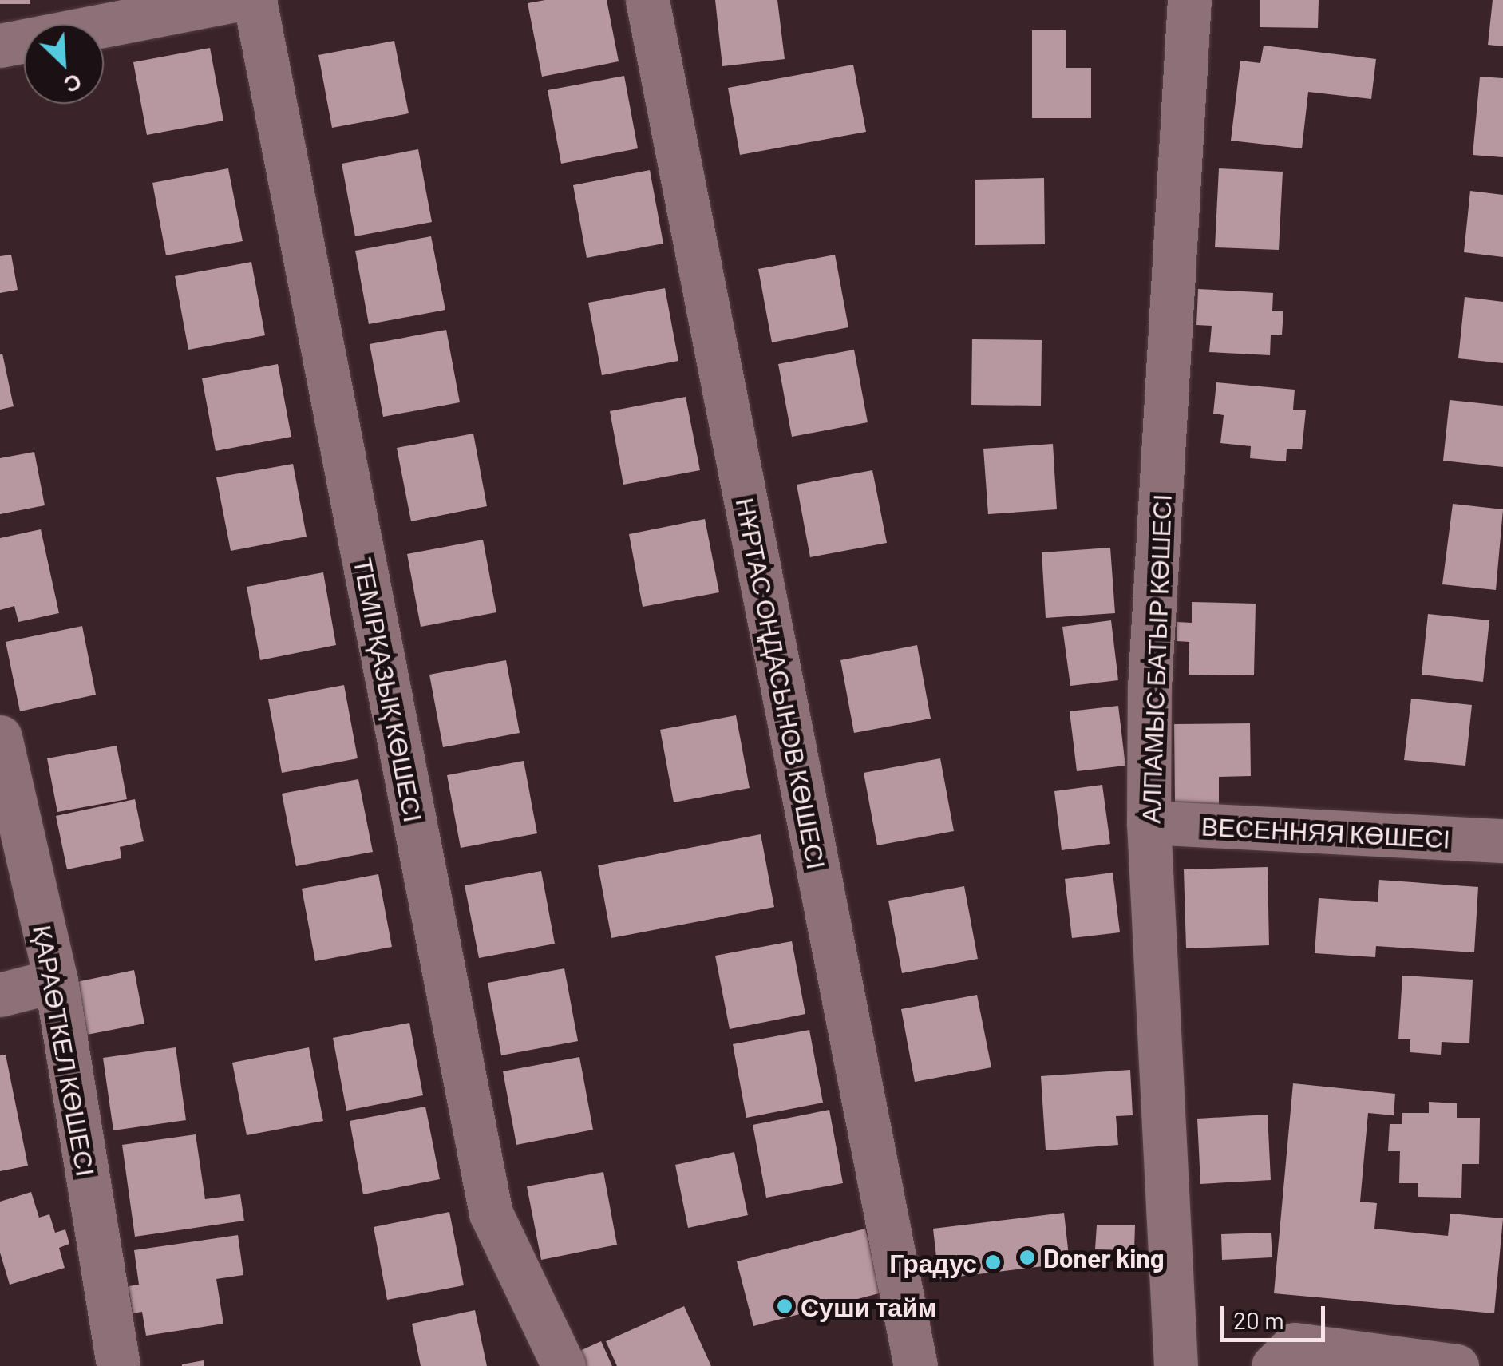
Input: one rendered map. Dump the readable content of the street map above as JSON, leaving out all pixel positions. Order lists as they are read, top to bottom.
{
  "streets": {
    "street": [
      "АЛПАМЫС БАТЫР КӨШЕСІ",
      "НҰРТАС ОҢДАСЫНОВ КӨШЕСІ",
      "ТЕМІРҚАЗЫҚ КӨШЕСІ",
      "ВЕСЕННЯЯ КӨШЕСІ",
      "ҚАРАӨТКЕЛ КӨШЕСІ"
    ]
  },
  "crossings": [
    ["АЛПАМЫС БАТЫР КӨШЕСІ", "ВЕСЕННЯЯ КӨШЕСІ"]
  ],
  "places": ["Doner king", "Градус", "Суши тайм"],
  "scale_bar": "20 m",
  "north": "bottom right"
}
